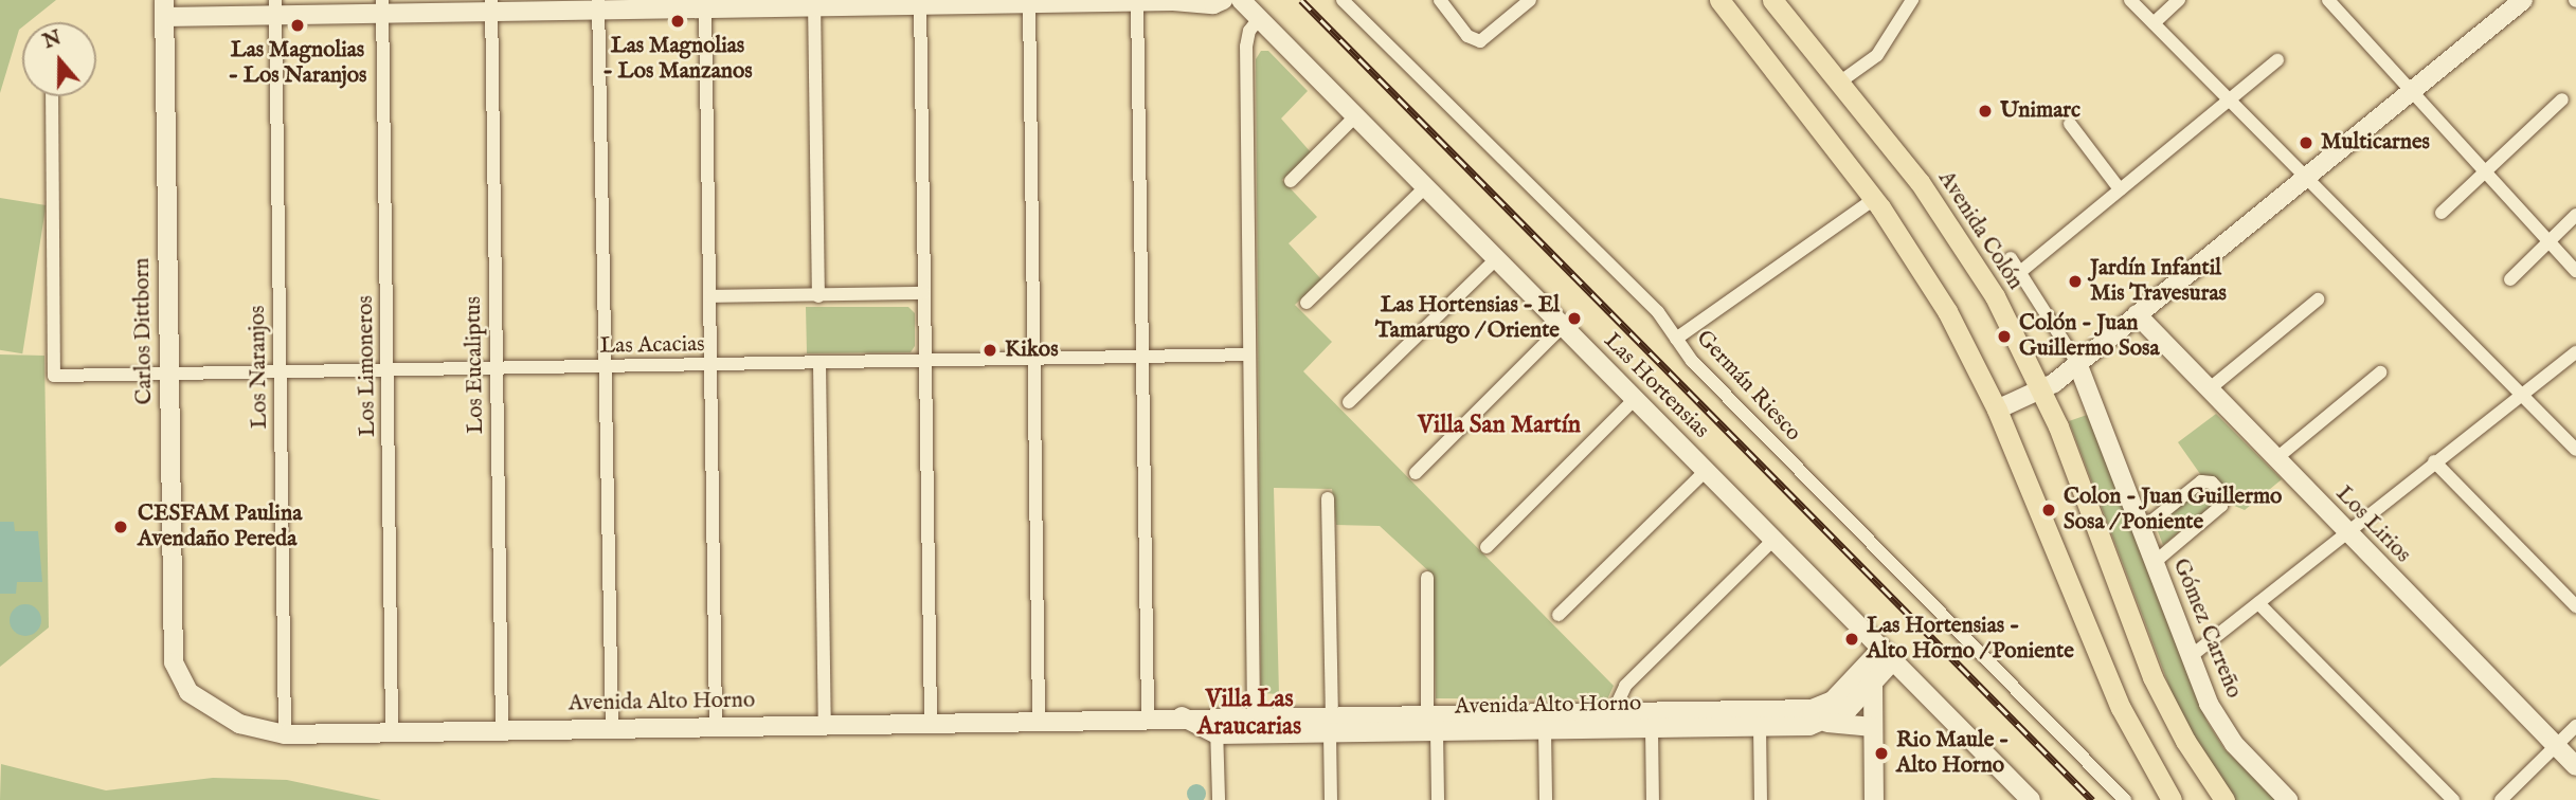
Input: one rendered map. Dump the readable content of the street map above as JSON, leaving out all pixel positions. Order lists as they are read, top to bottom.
{
  "streets": {
    "main road": ["Avenida Colón"],
    "street": [
      "Carlos Dittborn",
      "Las Acacias",
      "Los Eucaliptus",
      "Los Limoneros",
      "Los Naranjos",
      "Las Hortensias",
      "Germán Riesco",
      "Los Lirios",
      "Gómez Carreño",
      "Avenida Alto Horno"
    ]
  },
  "crossings": [
    ["Carlos Dittborn", "Las Acacias"],
    ["Carlos Dittborn", "Avenida Alto Horno"],
    ["Las Acacias", "Los Eucaliptus"],
    ["Las Acacias", "Los Limoneros"],
    ["Las Acacias", "Los Naranjos"],
    ["Los Eucaliptus", "Avenida Alto Horno"],
    ["Los Limoneros", "Avenida Alto Horno"],
    ["Los Naranjos", "Avenida Alto Horno"],
    ["Las Hortensias", "Avenida Alto Horno"]
  ],
  "districts": ["Villa San Martín", "Villa Las Araucarias"],
  "places": [
    "Las Magnolias - Los Manzanos",
    "Las Magnolias - Los Naranjos",
    "Unimarc",
    "Multicarnes",
    "Jardín Infantil Mis Travesuras",
    "Las Hortensias - El Tamarugo / Oriente",
    "Colón - Juan Guillermo Sosa",
    "Kikos",
    "Colon - Juan Guillermo Sosa / Poniente",
    "CESFAM Paulina Avendaño Pereda",
    "Las Hortensias - Alto Horno / Poniente",
    "Rio Maule - Alto Horno"
  ],
  "north": "top"
}
